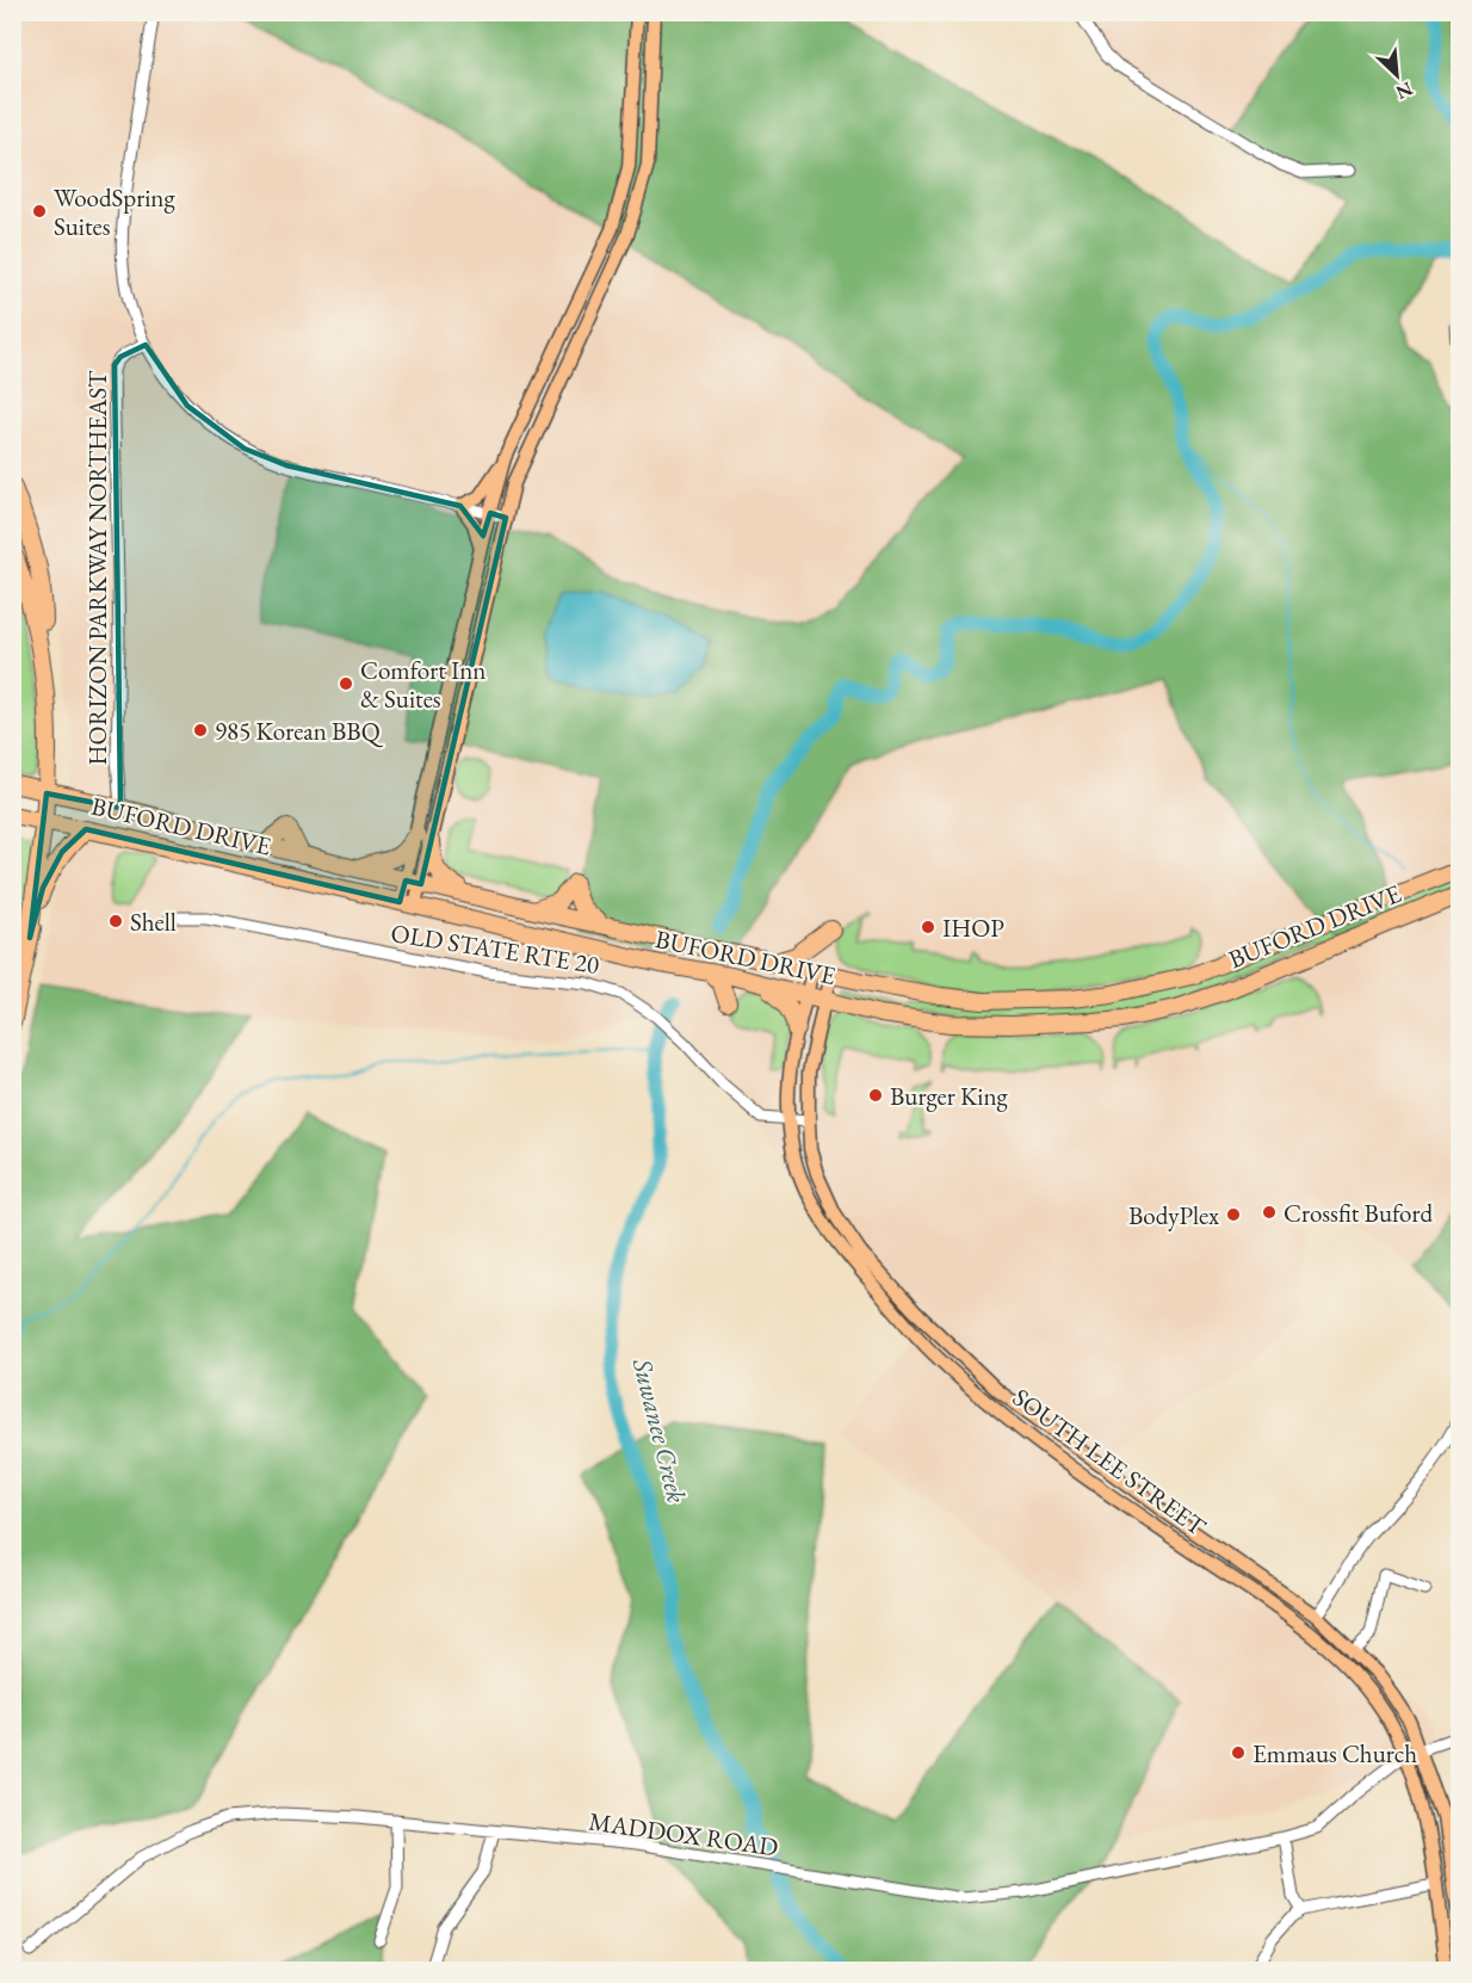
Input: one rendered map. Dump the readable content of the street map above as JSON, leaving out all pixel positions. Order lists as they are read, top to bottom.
{
  "streets": {
    "highway": ["BUFORD DRIVE"],
    "main road": ["SOUTH LEE STREET"],
    "street": ["HORIZON PARKWAY NORTHEAST", "OLD STATE RTE 20", "MADDOX ROAD"]
  },
  "crossings": [
    ["HORIZON PARKWAY NORTHEAST", "BUFORD DRIVE"],
    ["BUFORD DRIVE", "SOUTH LEE STREET"],
    ["OLD STATE RTE 20", "SOUTH LEE STREET"],
    ["SOUTH LEE STREET", "MADDOX ROAD"]
  ],
  "water": ["Suwanee Creek"],
  "places": [
    "WoodSpring Suites",
    "Comfort Inn & Suites",
    "985 Korean BBQ",
    "Shell",
    "IHOP",
    "Burger King",
    "Crossfit Buford",
    "BodyPlex",
    "Emmaus Church"
  ],
  "north": "bottom right"
}
